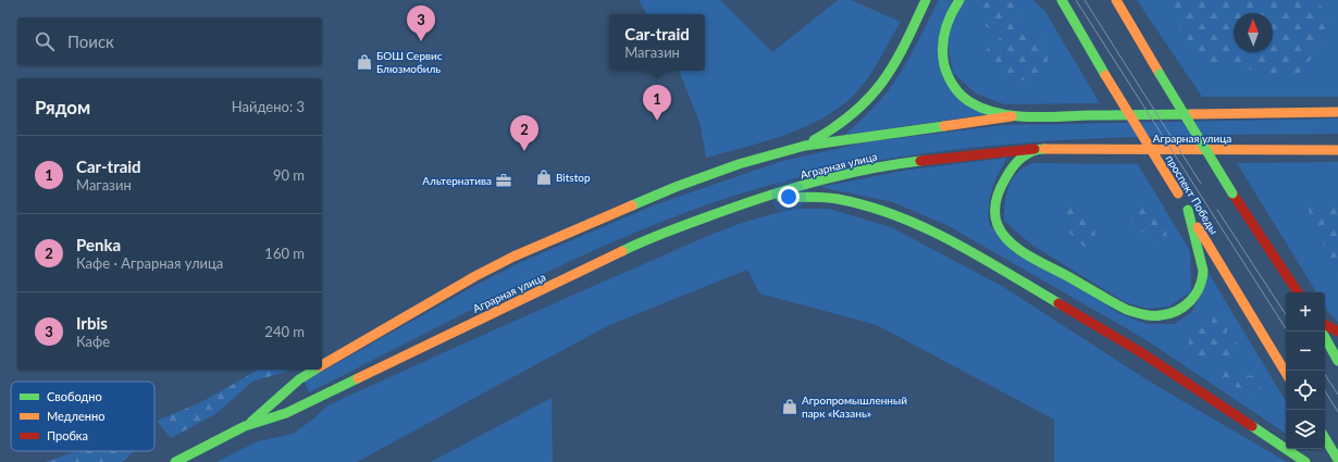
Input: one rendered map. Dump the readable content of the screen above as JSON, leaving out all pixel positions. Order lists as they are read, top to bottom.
{
  "streets": {
    "street": ["Аграрная улица", "проспект Победы"]
  },
  "places": {
    "shop": ["БОШ Сервис Блюзмобиль", "Bitstop", "Агропромышленный парк «Казань»"],
    "office": ["Альтернатива"]
  },
  "legend": ["Свободно", "Медленно", "Пробка"],
  "north": "top",
  "page": {
    "pins": ["3", "1", "2"],
    "popup": ["Car-traid", "Магазин"],
    "search": "Поиск",
    "heading": ["Рядом", "Найдено: 3"],
    "list": [
      {
        "mark": "1",
        "name": "Car-traid",
        "note": "Магазин",
        "value": "90 m"
      },
      {
        "mark": "2",
        "name": "Penka",
        "note": "Кафе · Аграрная улица",
        "value": "160 m"
      },
      {
        "mark": "3",
        "name": "Irbis",
        "note": "Кафе",
        "value": "240 m"
      }
    ],
    "map_buttons": ["+", "−"]
  }
}
